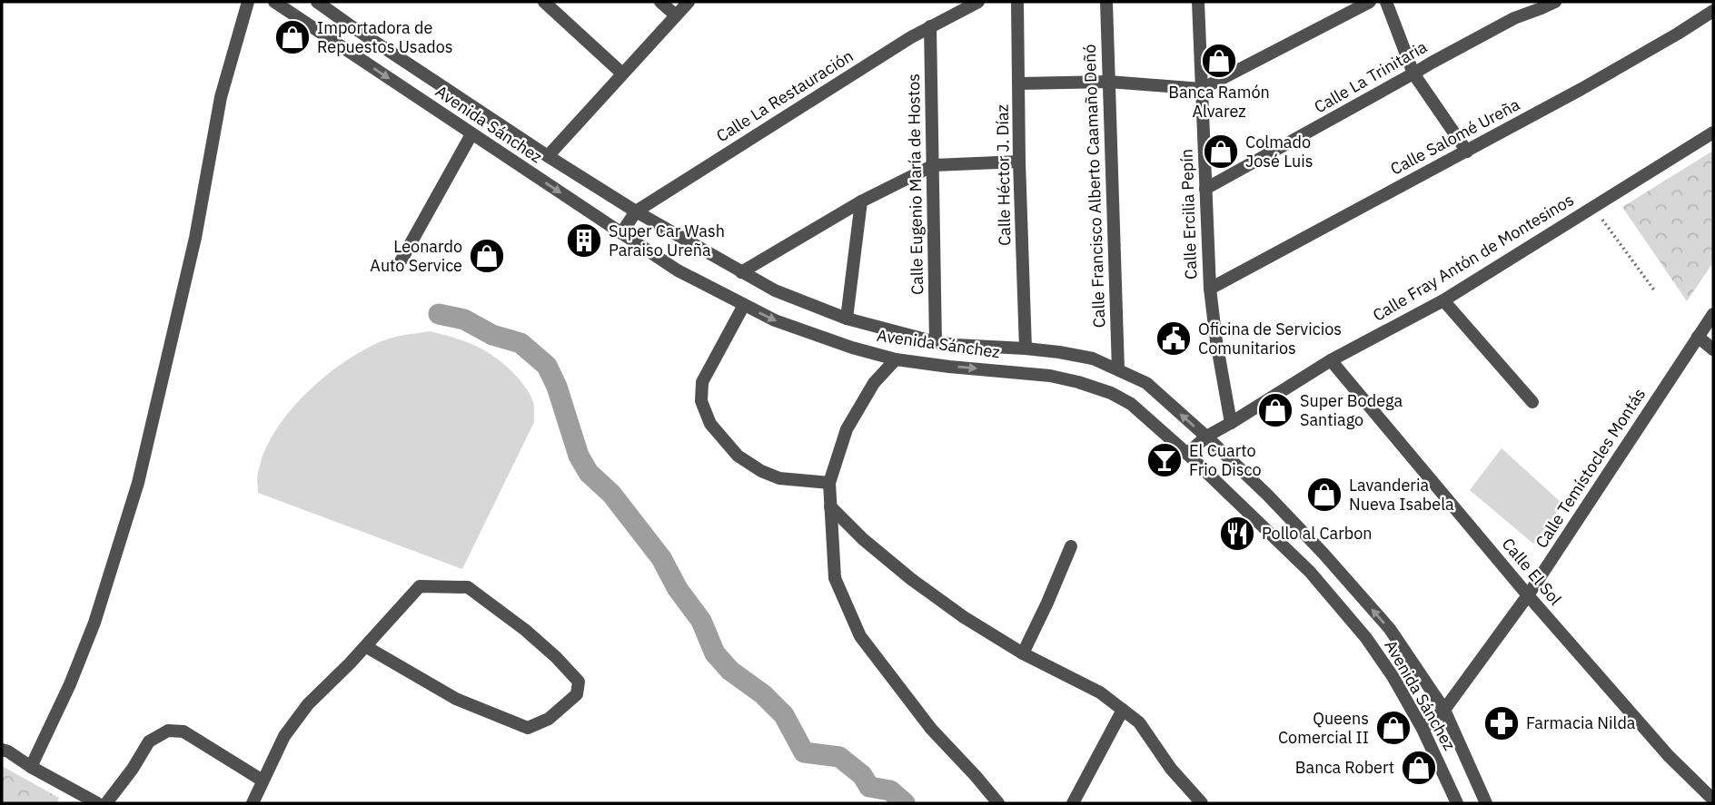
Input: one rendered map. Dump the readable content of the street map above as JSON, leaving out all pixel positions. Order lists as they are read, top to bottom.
{
  "streets": {
    "street": [
      "Calle La Trinitaria",
      "Calle La Restauración",
      "Avenida Sánchez",
      "Calle Salomé Ureña",
      "Calle Héctor J. Díaz",
      "Calle Eugenio María de Hostos",
      "Calle Francisco Alberto Caamaño Deñó",
      "Calle Ercilia Pepín",
      "Calle Fray Antón de Montesinos",
      "Calle Temístocles Montás",
      "Calle El Sol"
    ]
  },
  "crossings": [
    ["Calle La Trinitaria", "Calle Ercilia Pepín"],
    ["Calle La Restauración", "Avenida Sánchez"],
    ["Calle La Restauración", "Calle Eugenio María de Hostos"],
    ["Avenida Sánchez", "Calle Héctor J. Díaz"],
    ["Avenida Sánchez", "Calle Eugenio María de Hostos"],
    ["Avenida Sánchez", "Calle Francisco Alberto Caamaño Deñó"],
    ["Avenida Sánchez", "Calle Fray Antón de Montesinos"],
    ["Avenida Sánchez", "Calle Temístocles Montás"],
    ["Calle Salomé Ureña", "Calle Ercilia Pepín"],
    ["Calle Ercilia Pepín", "Calle Fray Antón de Montesinos"],
    ["Calle Fray Antón de Montesinos", "Calle El Sol"],
    ["Calle Temístocles Montás", "Calle El Sol"]
  ],
  "places": {
    "shop": [
      "Importadora de Repuestos Usados",
      "Banca Ramón Alvarez",
      "Colmado José Luis",
      "Leonardo Auto Service",
      "Super Bodega Santiago",
      "Lavanderia Nueva Isabela",
      "Queens Comercial II",
      "Banca Robert"
    ],
    "building": ["Super Car Wash Paraiso Ureña"],
    "public building": ["Oficina de Servicios Comunitarios"],
    "bar": ["El Cuarto Frio Disco"],
    "restaurant": ["Pollo al Carbon"],
    "pharmacy": ["Farmacia Nilda"]
  }
}
